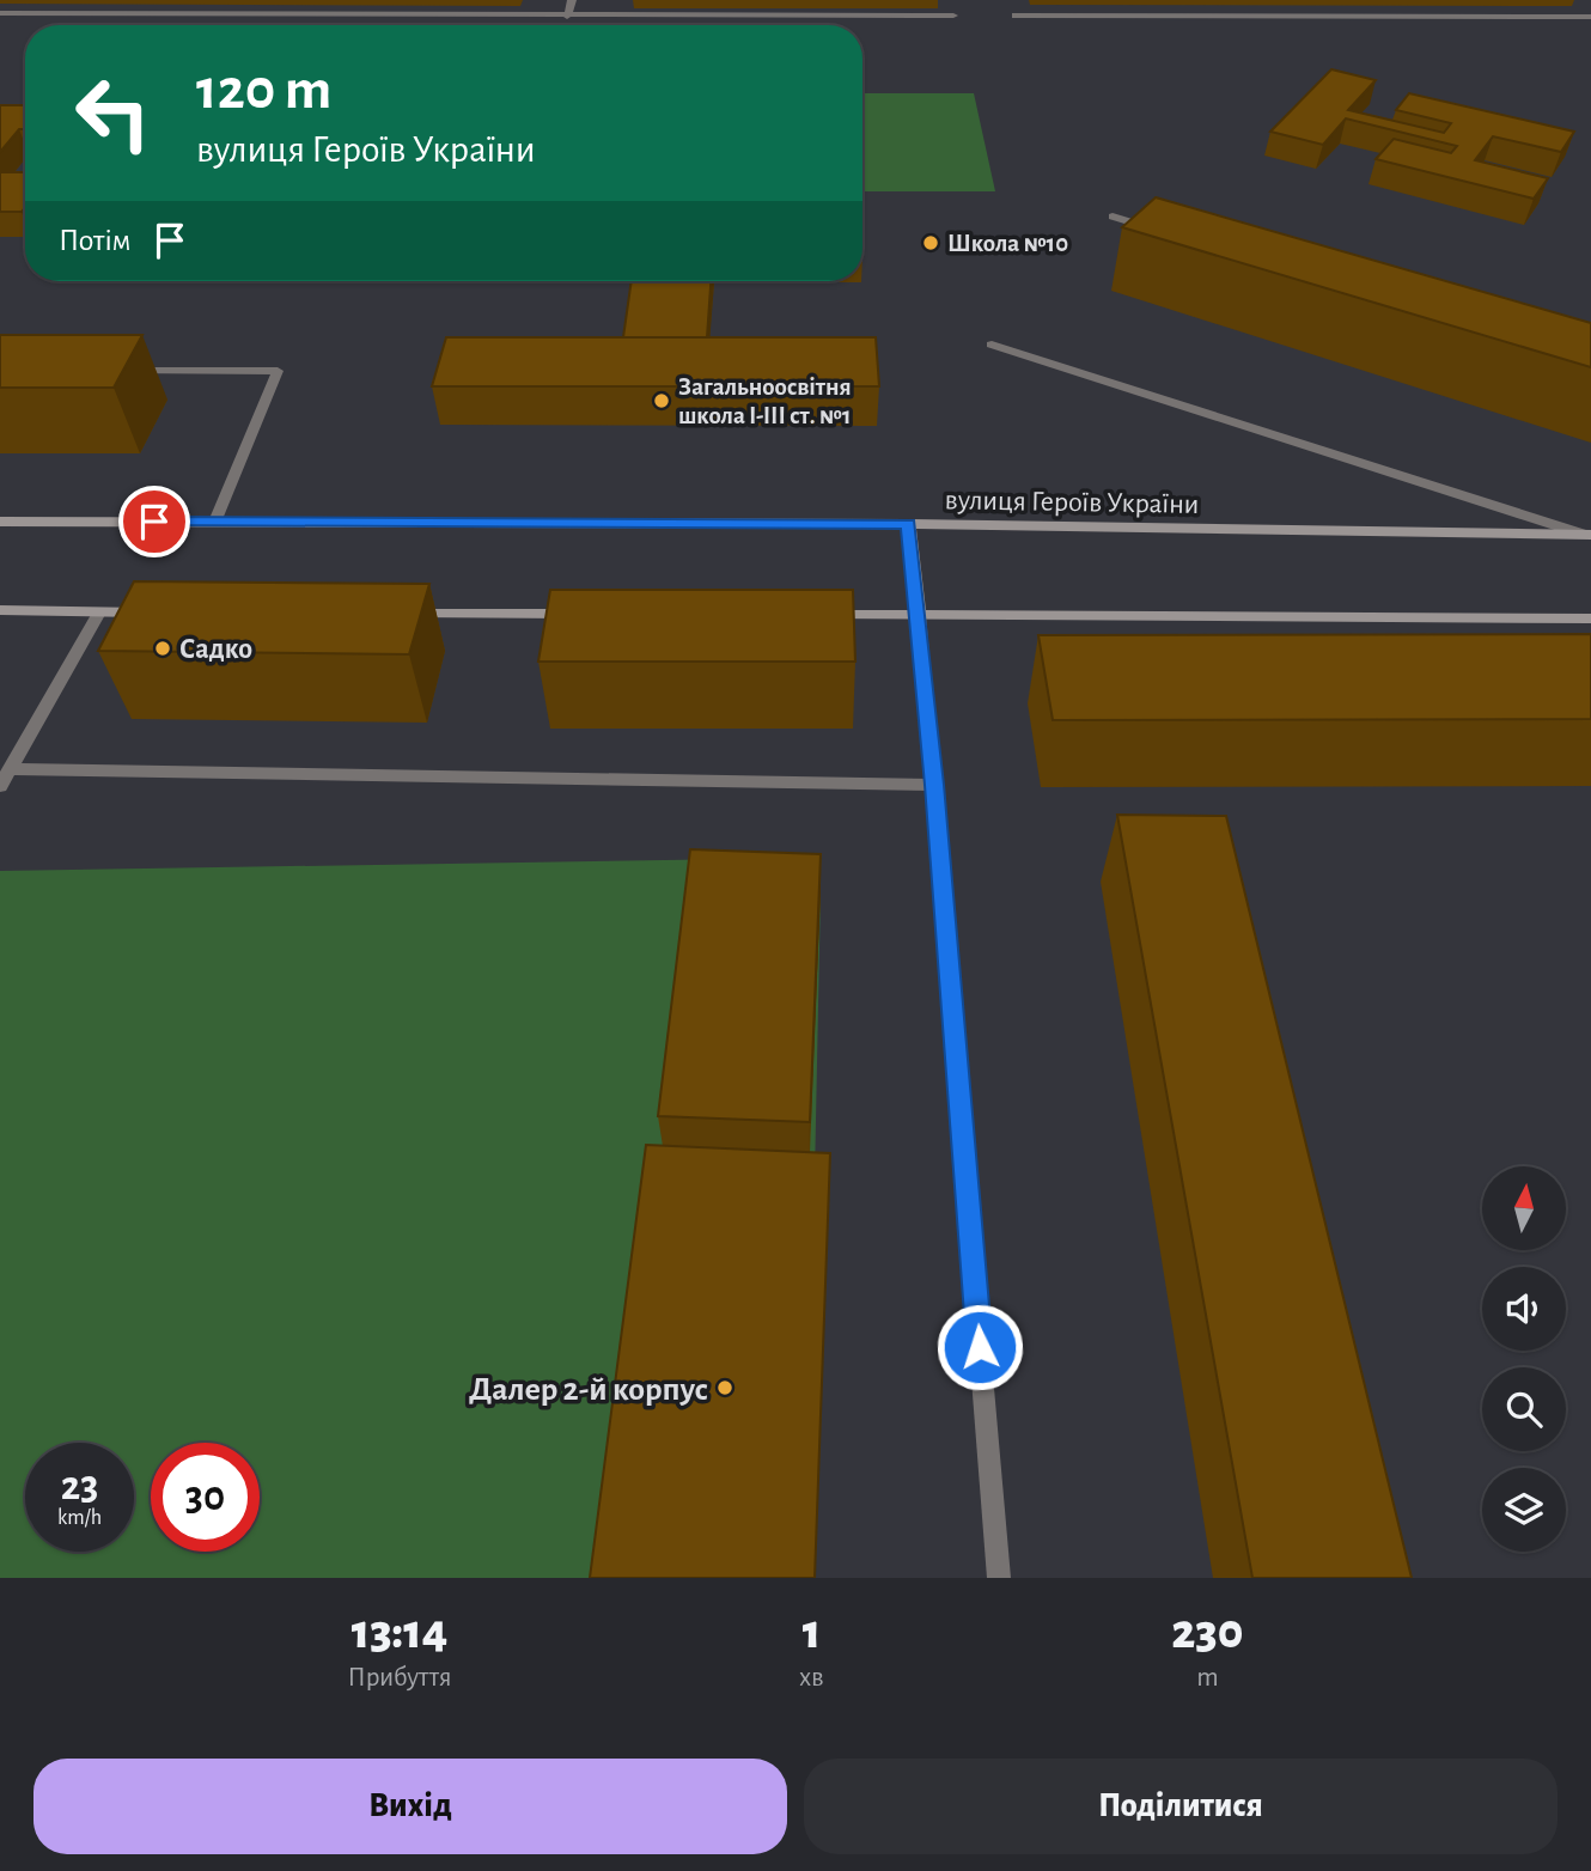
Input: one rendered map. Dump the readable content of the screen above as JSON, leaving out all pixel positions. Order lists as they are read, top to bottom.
{
  "streets": {
    "main road": ["вулиця Героїв України"]
  },
  "places": [
    "Школа №10",
    "Загальноосвітня школа І-ІІІ ст. №1",
    "Садко",
    "Далер 2-й корпус"
  ],
  "north": "top",
  "page": {
    "turn": ["120 m", "вулиця Героїв України"],
    "then": "Потім",
    "speed": "23 km/h",
    "limit": "30",
    "eta": [
      "13:14",
      "Прибуття",
      "1",
      "хв",
      "230",
      "m"
    ],
    "buttons": ["Вихід", "Поділитися"]
  }
}
